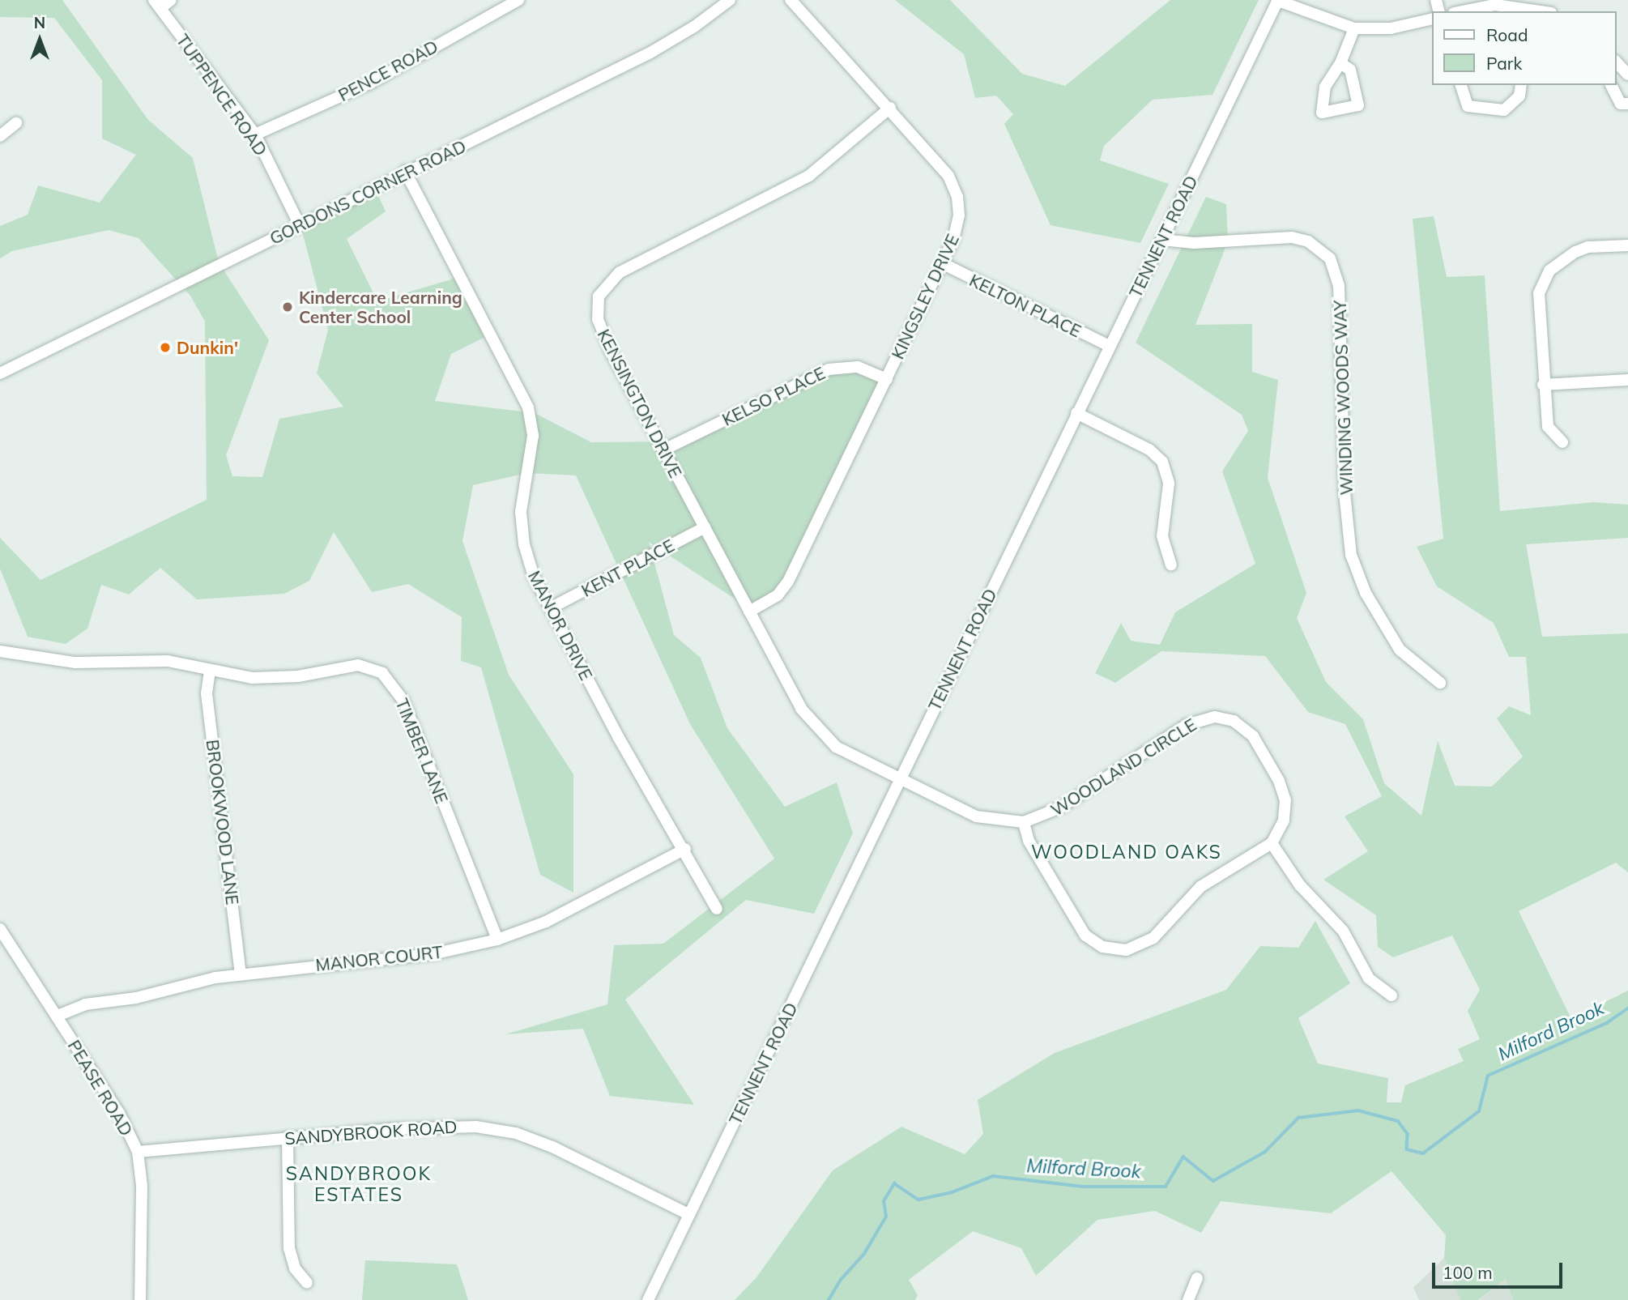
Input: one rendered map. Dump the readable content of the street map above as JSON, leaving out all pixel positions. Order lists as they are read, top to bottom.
{
  "streets": {
    "street": [
      "PENCE ROAD",
      "TUPPENCE ROAD",
      "GORDONS CORNER ROAD",
      "TENNENT ROAD",
      "KINGSLEY DRIVE",
      "KELTON PLACE",
      "KELSO PLACE",
      "WINDING WOODS WAY",
      "KENSINGTON DRIVE",
      "KENT PLACE",
      "MANOR DRIVE",
      "TIMBER LANE",
      "WOODLAND CIRCLE",
      "BROOKWOOD LANE",
      "MANOR COURT",
      "PEASE ROAD",
      "SANDYBROOK ROAD"
    ]
  },
  "crossings": [
    ["PENCE ROAD", "TUPPENCE ROAD"],
    ["TUPPENCE ROAD", "GORDONS CORNER ROAD"],
    ["GORDONS CORNER ROAD", "MANOR DRIVE"],
    ["TENNENT ROAD", "KELTON PLACE"],
    ["TENNENT ROAD", "WINDING WOODS WAY"],
    ["TENNENT ROAD", "KENSINGTON DRIVE"],
    ["TENNENT ROAD", "WOODLAND CIRCLE"],
    ["TENNENT ROAD", "SANDYBROOK ROAD"],
    ["KINGSLEY DRIVE", "KELTON PLACE"],
    ["KINGSLEY DRIVE", "KELSO PLACE"],
    ["KINGSLEY DRIVE", "KENSINGTON DRIVE"],
    ["KELSO PLACE", "KENSINGTON DRIVE"],
    ["KENSINGTON DRIVE", "KENT PLACE"],
    ["KENSINGTON DRIVE", "WOODLAND CIRCLE"],
    ["KENT PLACE", "MANOR DRIVE"],
    ["MANOR DRIVE", "MANOR COURT"],
    ["TIMBER LANE", "BROOKWOOD LANE"],
    ["TIMBER LANE", "MANOR COURT"],
    ["BROOKWOOD LANE", "MANOR COURT"],
    ["MANOR COURT", "PEASE ROAD"],
    ["PEASE ROAD", "SANDYBROOK ROAD"]
  ],
  "districts": ["WOODLAND OAKS", "SANDYBROOK ESTATES"],
  "water": ["Milford Brook"],
  "places": ["Kindercare Learning Center School", "Dunkin'"],
  "legend": ["Road", "Park"],
  "scale_bar": "100 m",
  "north": "top"
}
